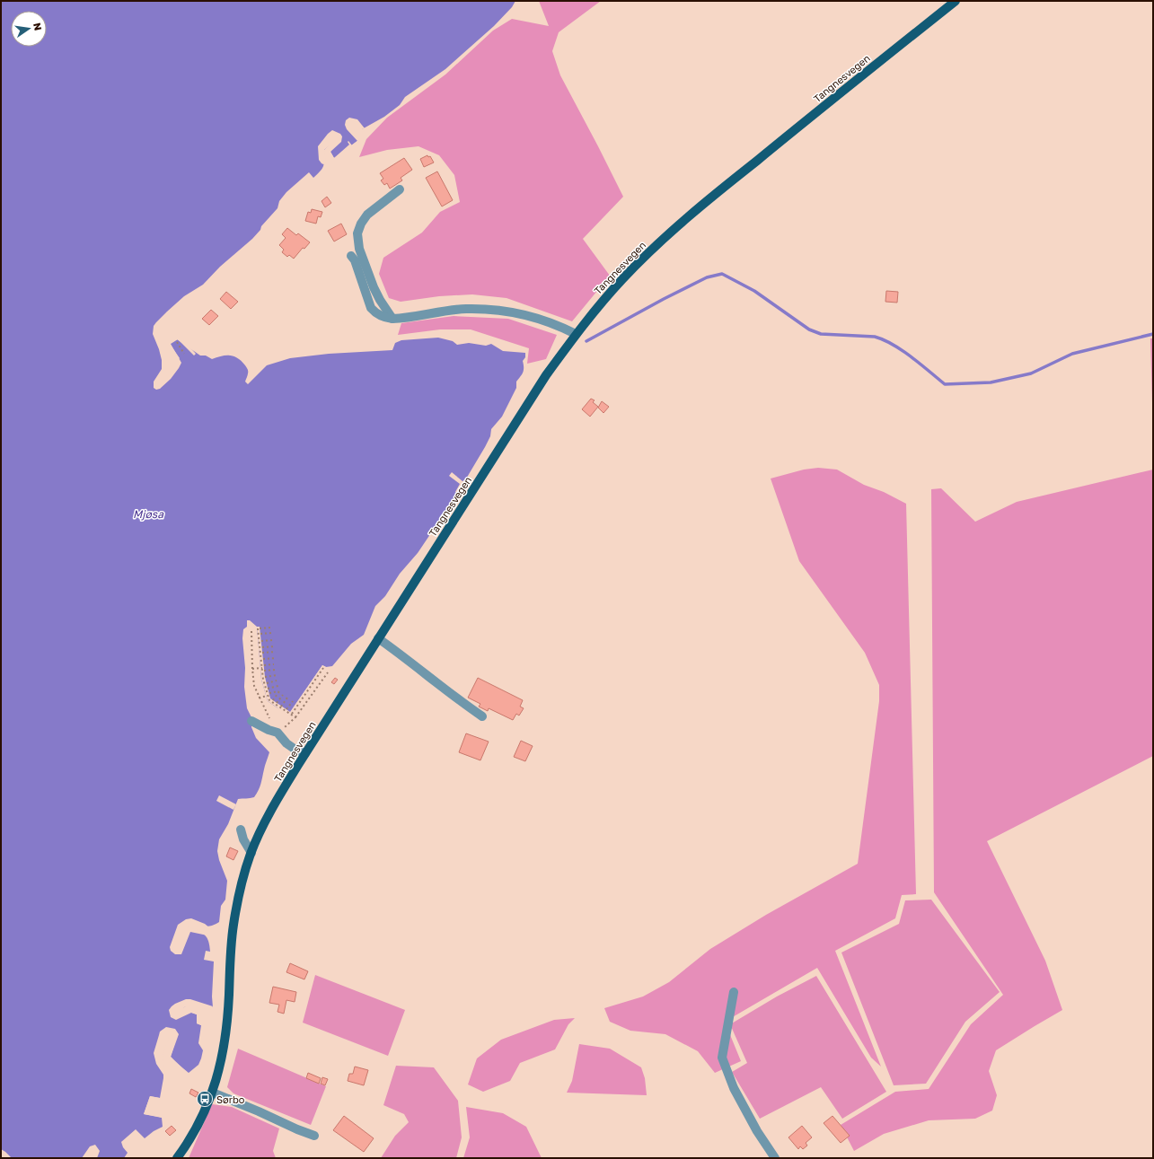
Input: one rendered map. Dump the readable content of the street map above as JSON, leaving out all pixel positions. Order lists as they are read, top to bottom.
{
  "streets": {
    "main road": ["Tangnesvegen"]
  },
  "water": ["Mjøsa"],
  "places": {
    "bus stop": ["Sørbo"]
  },
  "north": "right"
}
